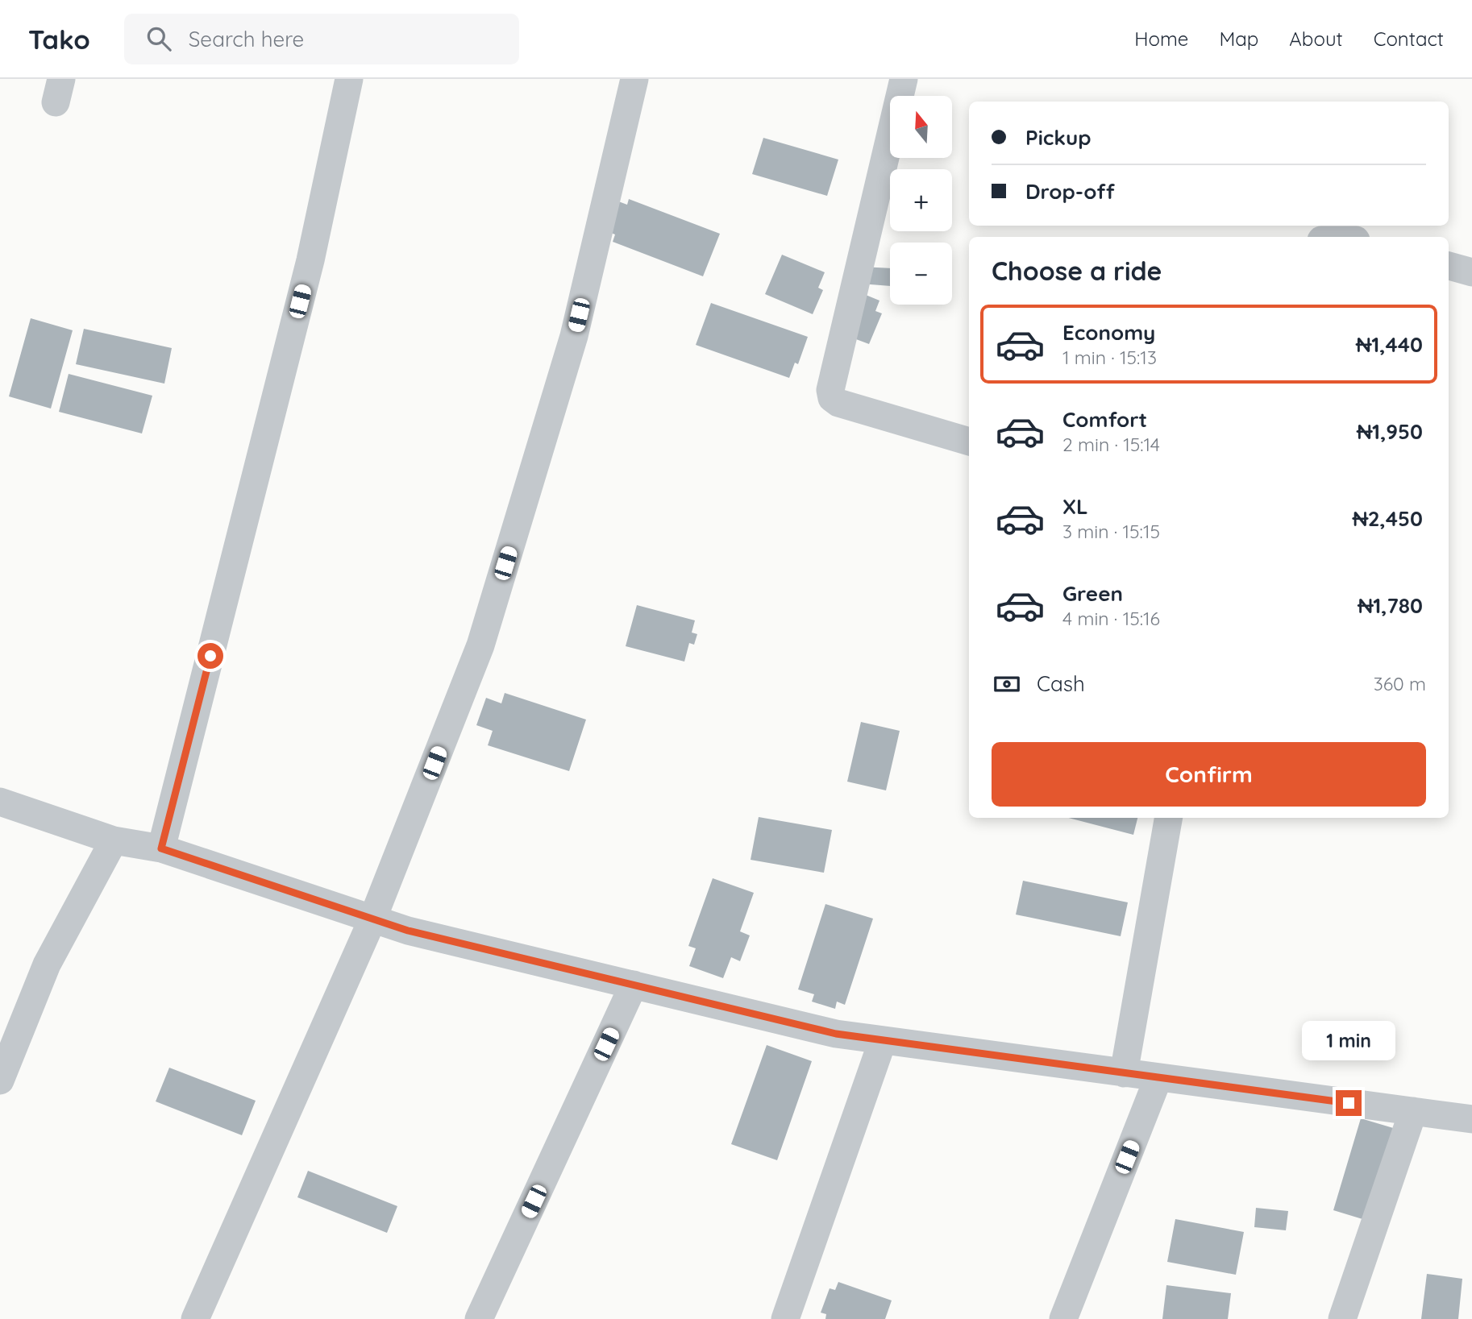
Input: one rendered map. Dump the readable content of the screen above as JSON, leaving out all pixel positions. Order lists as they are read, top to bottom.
{
  "north": "top",
  "page": {
    "header": "Tako",
    "search": "Search here",
    "nav": [
      "Home",
      "Map",
      "About",
      "Contact"
    ],
    "map_buttons": ["+", "−"],
    "banner": ["Pickup", "Drop-off"],
    "heading": "Choose a ride",
    "list": [
      {
        "name": "Economy",
        "note": "1 min · 15:13",
        "value": "₦1,440"
      },
      {
        "name": "Comfort",
        "note": "2 min · 15:14",
        "value": "₦1,950"
      },
      {
        "name": "XL",
        "note": "3 min · 15:15",
        "value": "₦2,450"
      },
      {
        "name": "Green",
        "note": "4 min · 15:16",
        "value": "₦1,780"
      }
    ],
    "pay": ["Cash", "360 m"],
    "buttons": "Confirm",
    "bubble": "1 min"
  }
}
